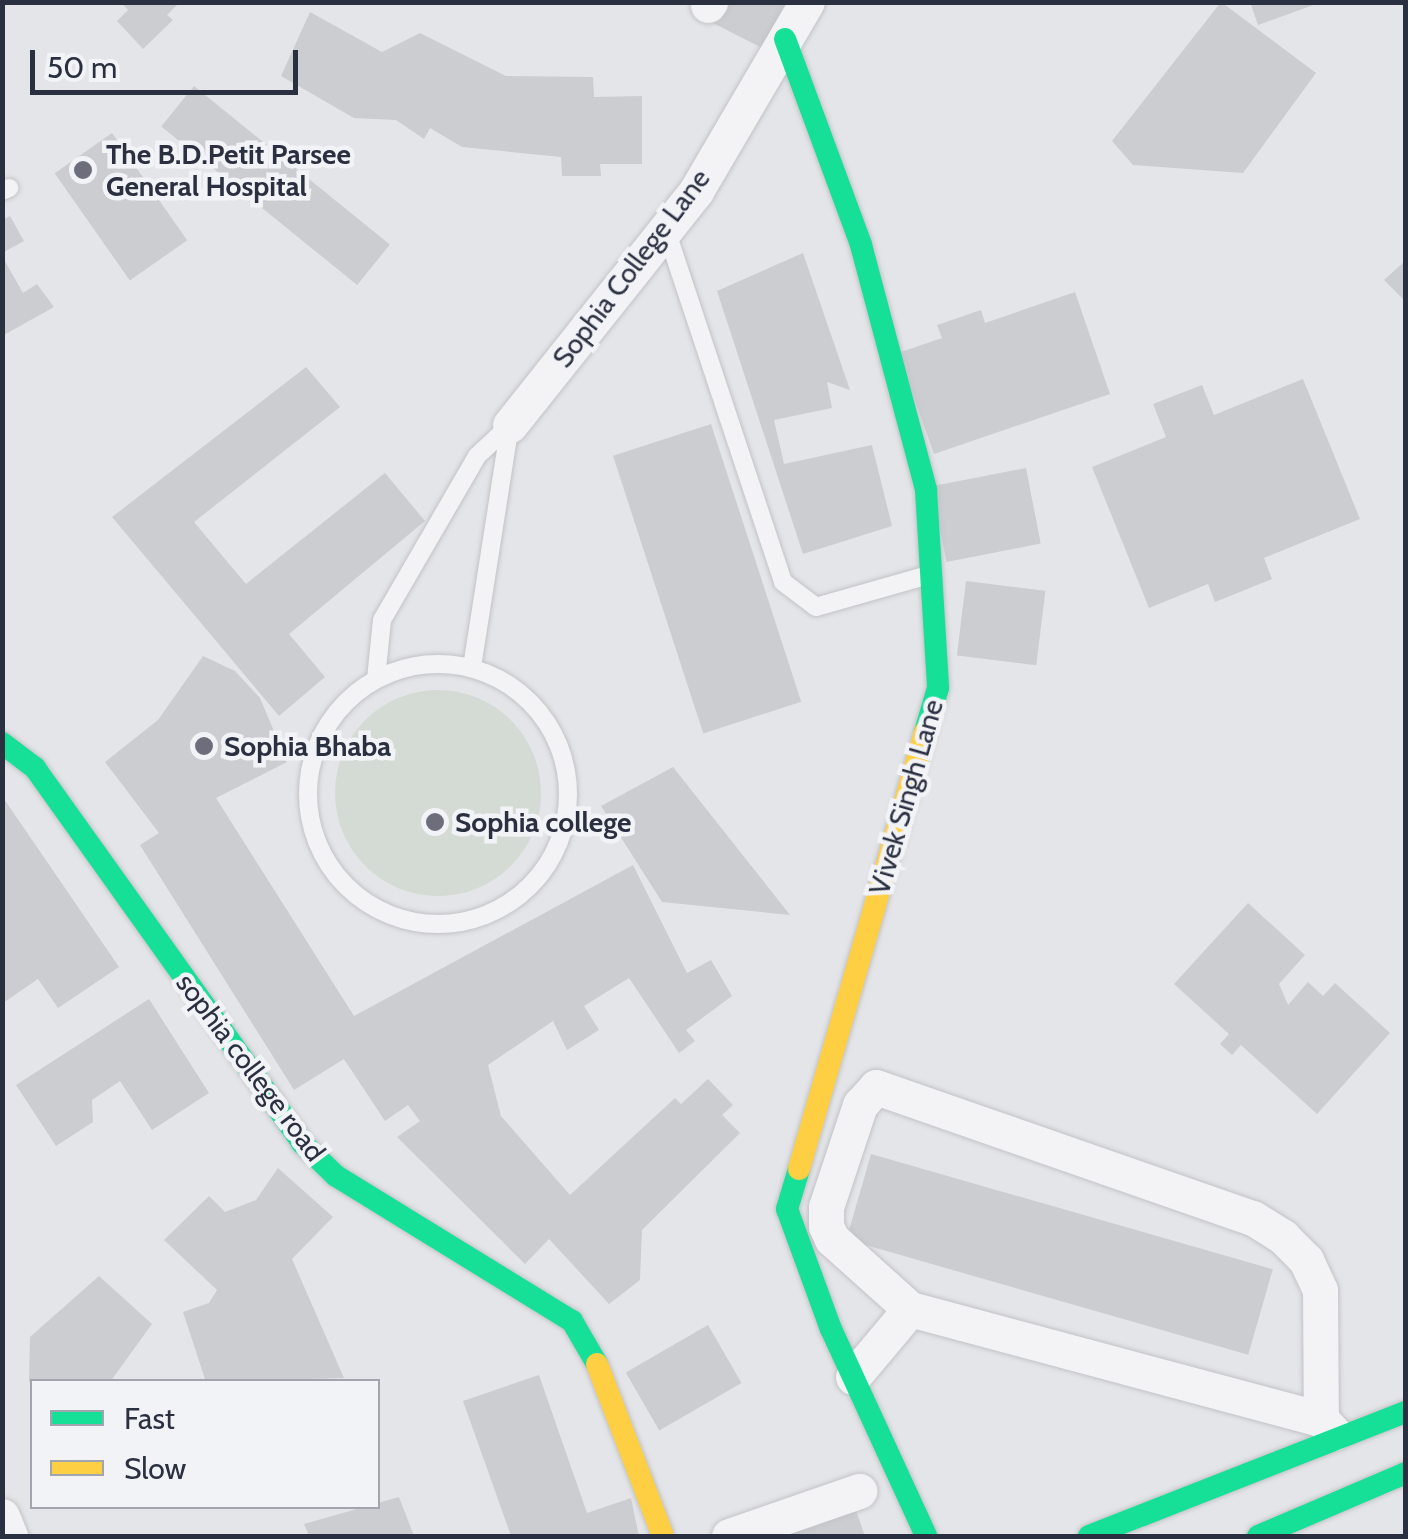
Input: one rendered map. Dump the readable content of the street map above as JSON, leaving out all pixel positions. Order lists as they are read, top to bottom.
{
  "streets": {
    "street": ["Sophia College Lane", "Vivek Singh Lane", "sophia college road"]
  },
  "crossings": [
    ["Sophia College Lane", "Vivek Singh Lane"]
  ],
  "places": ["The B.D.Petit Parsee General Hospital", "Sophia Bhaba", "Sophia college"],
  "legend": ["Fast", "Slow"],
  "scale_bar": "50 m"
}
